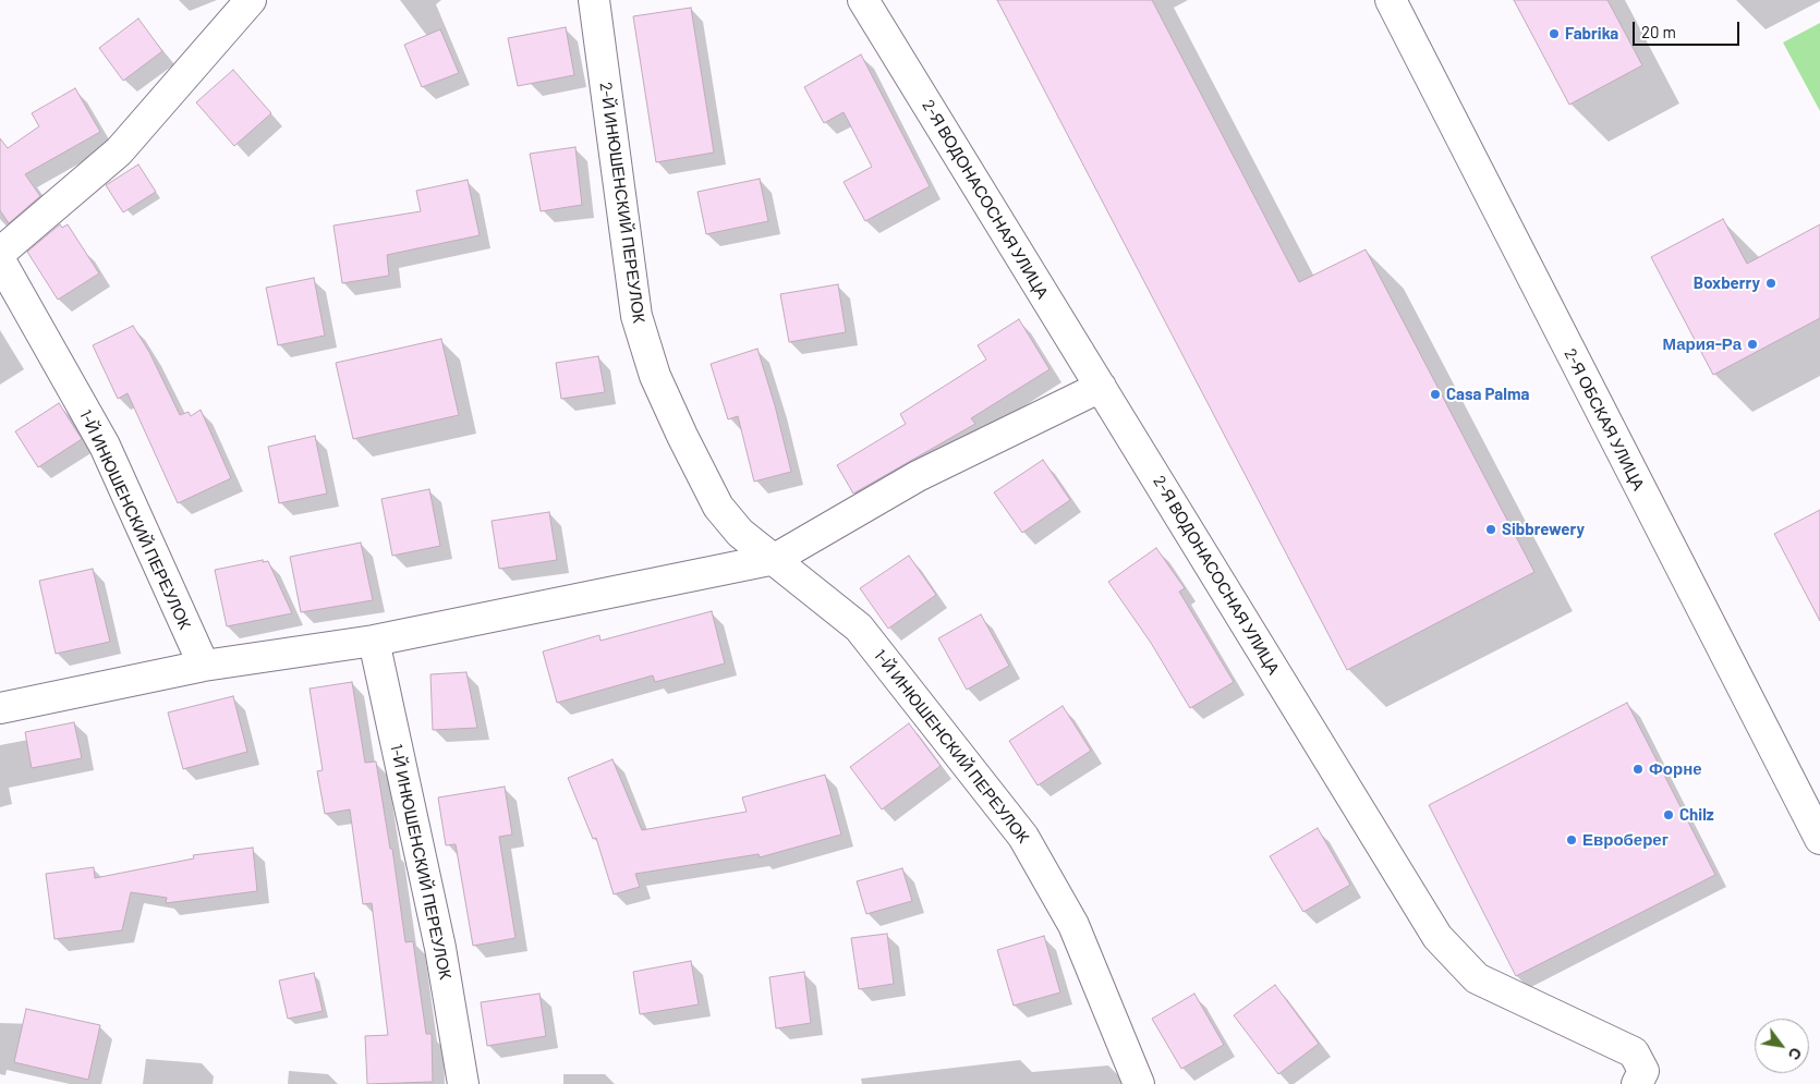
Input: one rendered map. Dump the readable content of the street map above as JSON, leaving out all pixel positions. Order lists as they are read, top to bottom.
{
  "streets": {
    "street": [
      "2-Я ВОДОНАСОСНАЯ УЛИЦА",
      "2-Й ИНЮШЕНСКИЙ ПЕРЕУЛОК",
      "2-Я ОБСКАЯ УЛИЦА",
      "1-Й ИНЮШЕНСКИЙ ПЕРЕУЛОК"
    ]
  },
  "crossings": [
    ["2-Й ИНЮШЕНСКИЙ ПЕРЕУЛОК", "1-Й ИНЮШЕНСКИЙ ПЕРЕУЛОК"]
  ],
  "places": [
    "Fabrika",
    "Boxberry",
    "Мария-Ра",
    "Casa Palma",
    "Sibbrewery",
    "Форне",
    "Chilz",
    "Евроберег"
  ],
  "scale_bar": "20 m",
  "north": "bottom right"
}
